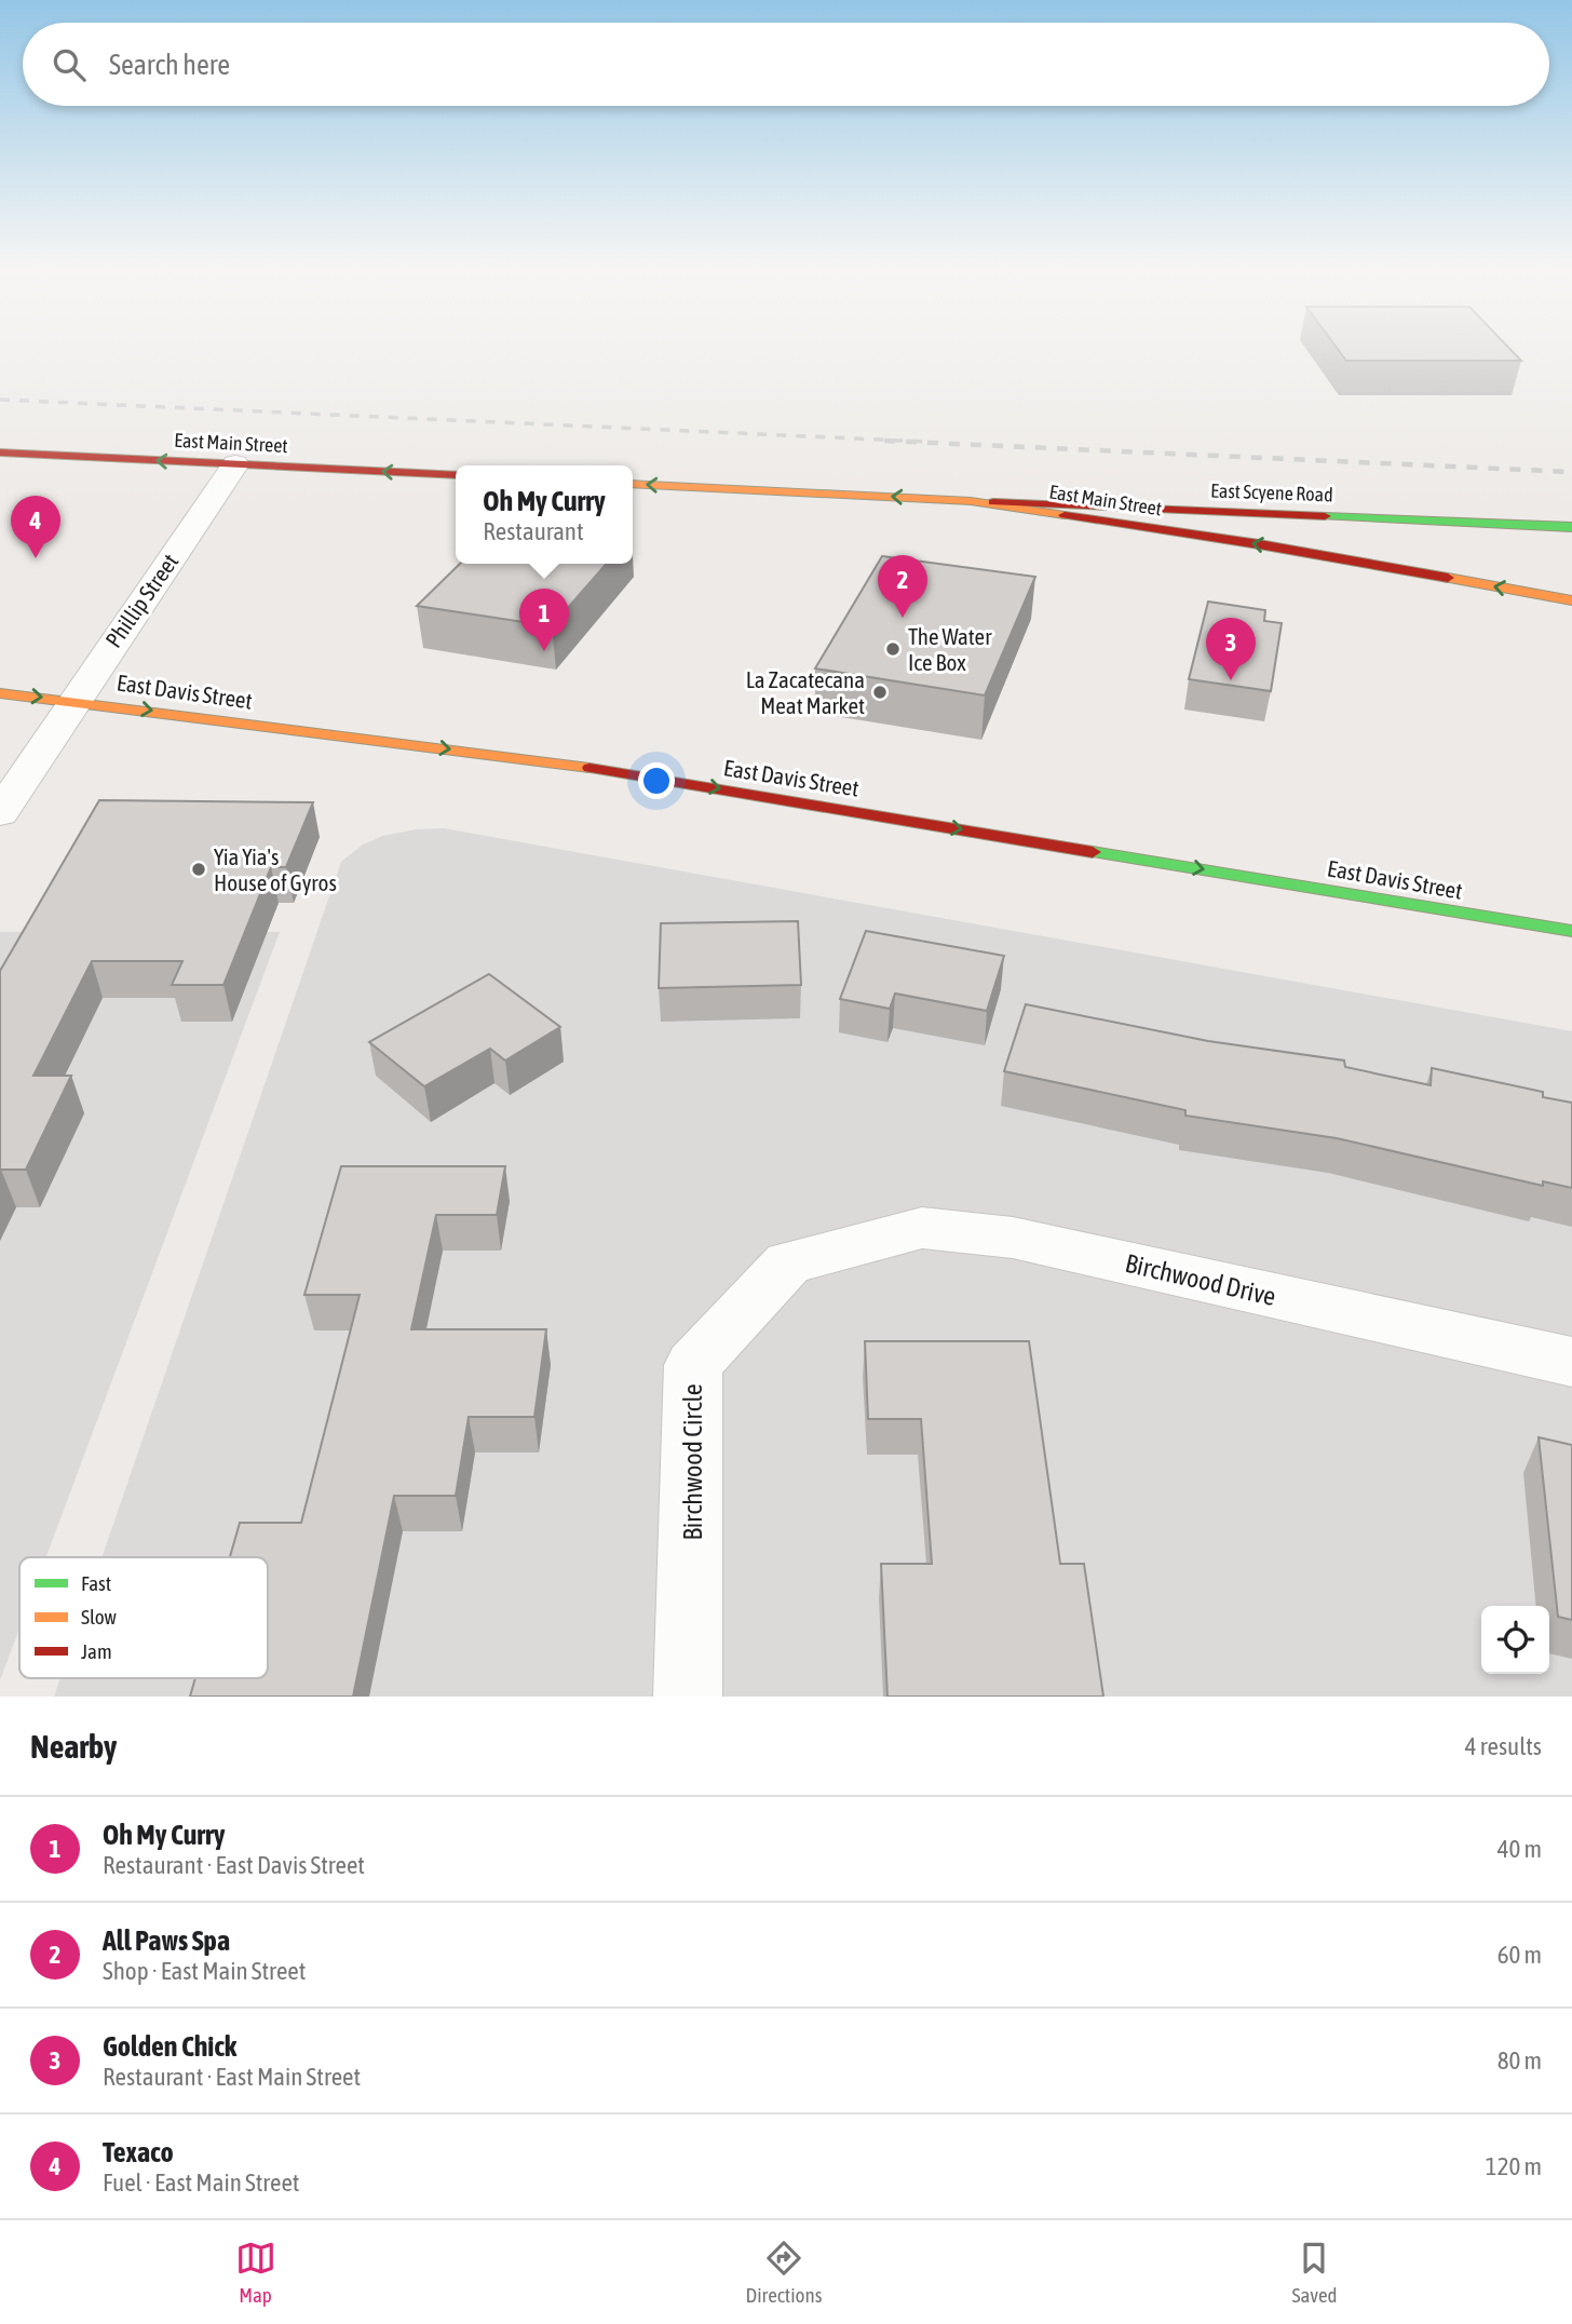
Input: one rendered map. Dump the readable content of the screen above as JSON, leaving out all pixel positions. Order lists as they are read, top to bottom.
{
  "streets": {
    "main road": ["East Main Street", "East Scyene Road", "East Davis Street"],
    "street": ["Phillip Street", "Birchwood Drive", "Birchwood Circle"]
  },
  "crossings": [
    ["East Main Street", "East Scyene Road"],
    ["East Main Street", "Phillip Street"],
    ["Phillip Street", "East Davis Street"],
    ["Birchwood Drive", "Birchwood Circle"]
  ],
  "one_way": ["East Main Street", "East Davis Street"],
  "places": ["The Water Ice Box", "La Zacatecana Meat Market", "Yia Yia's House of Gyros"],
  "legend": ["Fast", "Slow", "Jam"],
  "page": {
    "search": "Search here",
    "popup": ["Oh My Curry", "Restaurant"],
    "pins": [
      "4",
      "2",
      "1",
      "3"
    ],
    "heading": ["Nearby", "4 results"],
    "list": [
      {
        "mark": "1",
        "name": "Oh My Curry",
        "note": "Restaurant · East Davis Street",
        "value": "40 m"
      },
      {
        "mark": "2",
        "name": "All Paws Spa",
        "note": "Shop · East Main Street",
        "value": "60 m"
      },
      {
        "mark": "3",
        "name": "Golden Chick",
        "note": "Restaurant · East Main Street",
        "value": "80 m"
      },
      {
        "mark": "4",
        "name": "Texaco",
        "note": "Fuel · East Main Street",
        "value": "120 m"
      }
    ],
    "nav": ["Map", "Directions", "Saved"]
  }
}
